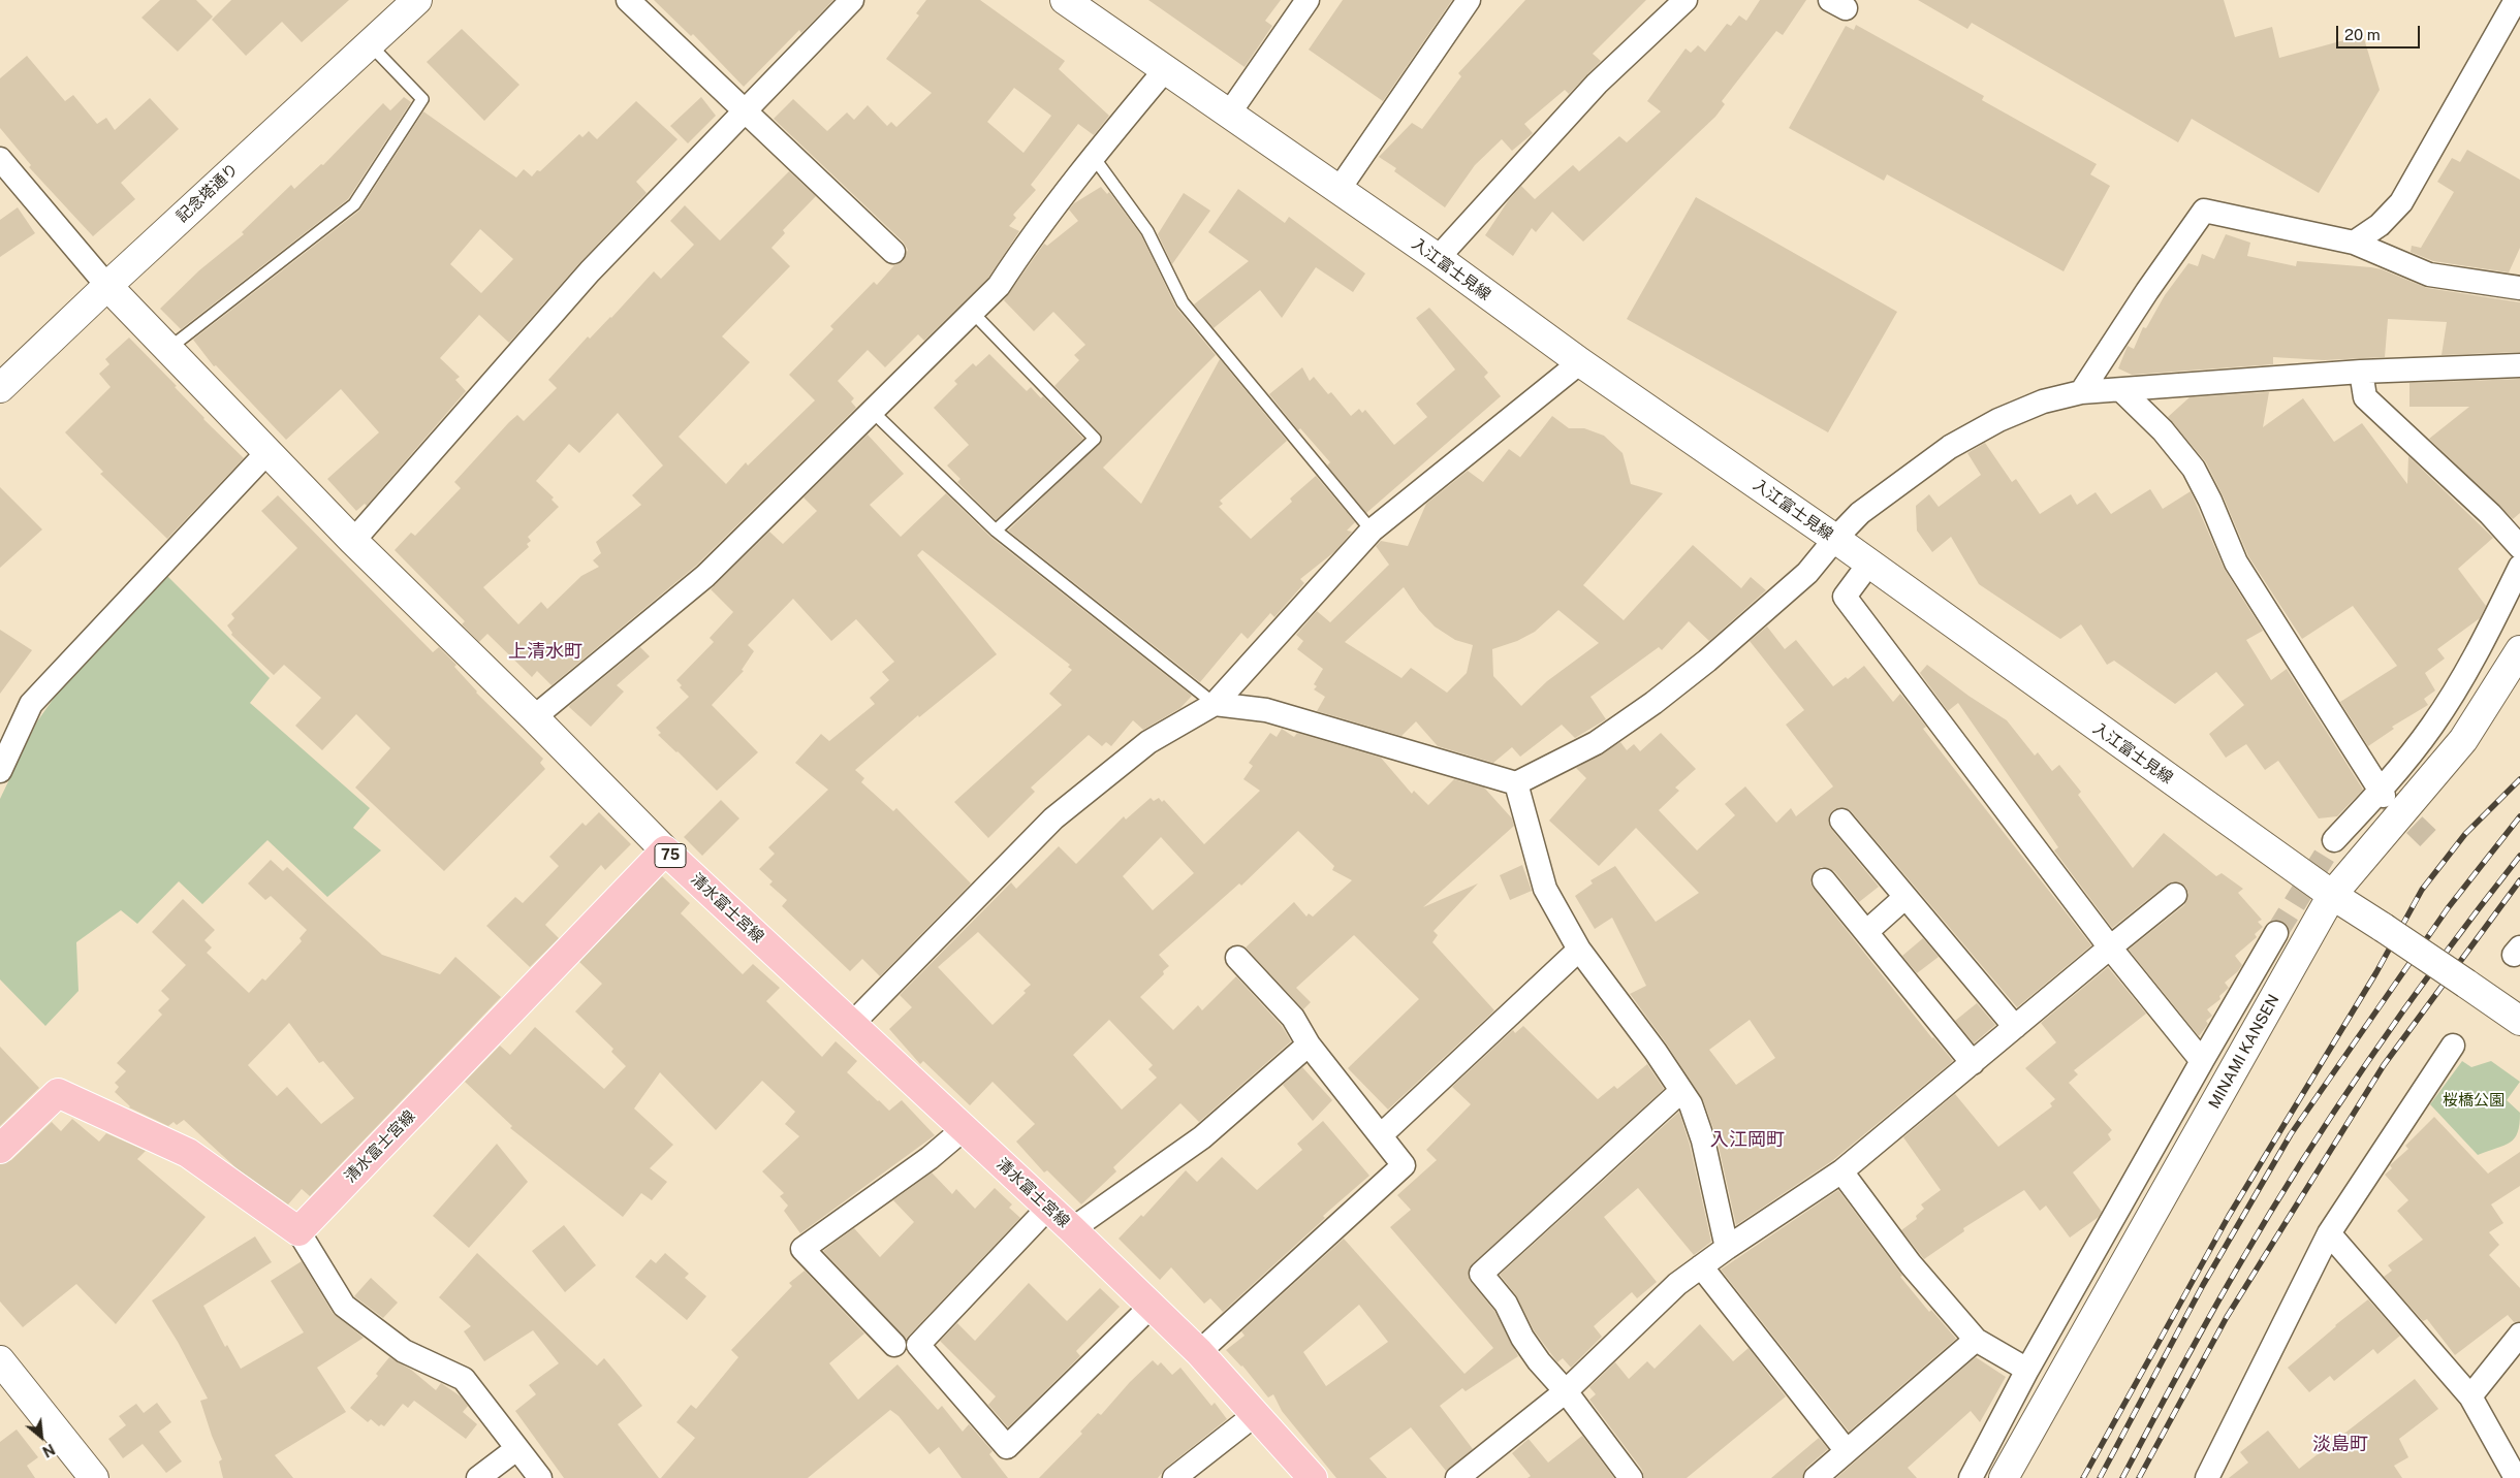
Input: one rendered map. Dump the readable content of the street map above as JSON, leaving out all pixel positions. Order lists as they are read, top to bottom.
{
  "streets": {
    "main road": [
      "記念塔通り",
      "入江富士見線",
      "75",
      "清水富士宮線",
      "MINAMI KANSEN"
    ]
  },
  "crossings": [
    ["入江富士見線", "MINAMI KANSEN"]
  ],
  "districts": ["上清水町", "入江岡町", "淡島町"],
  "parks": ["桜橋公園"],
  "scale_bar": "20 m",
  "north": "bottom right"
}
